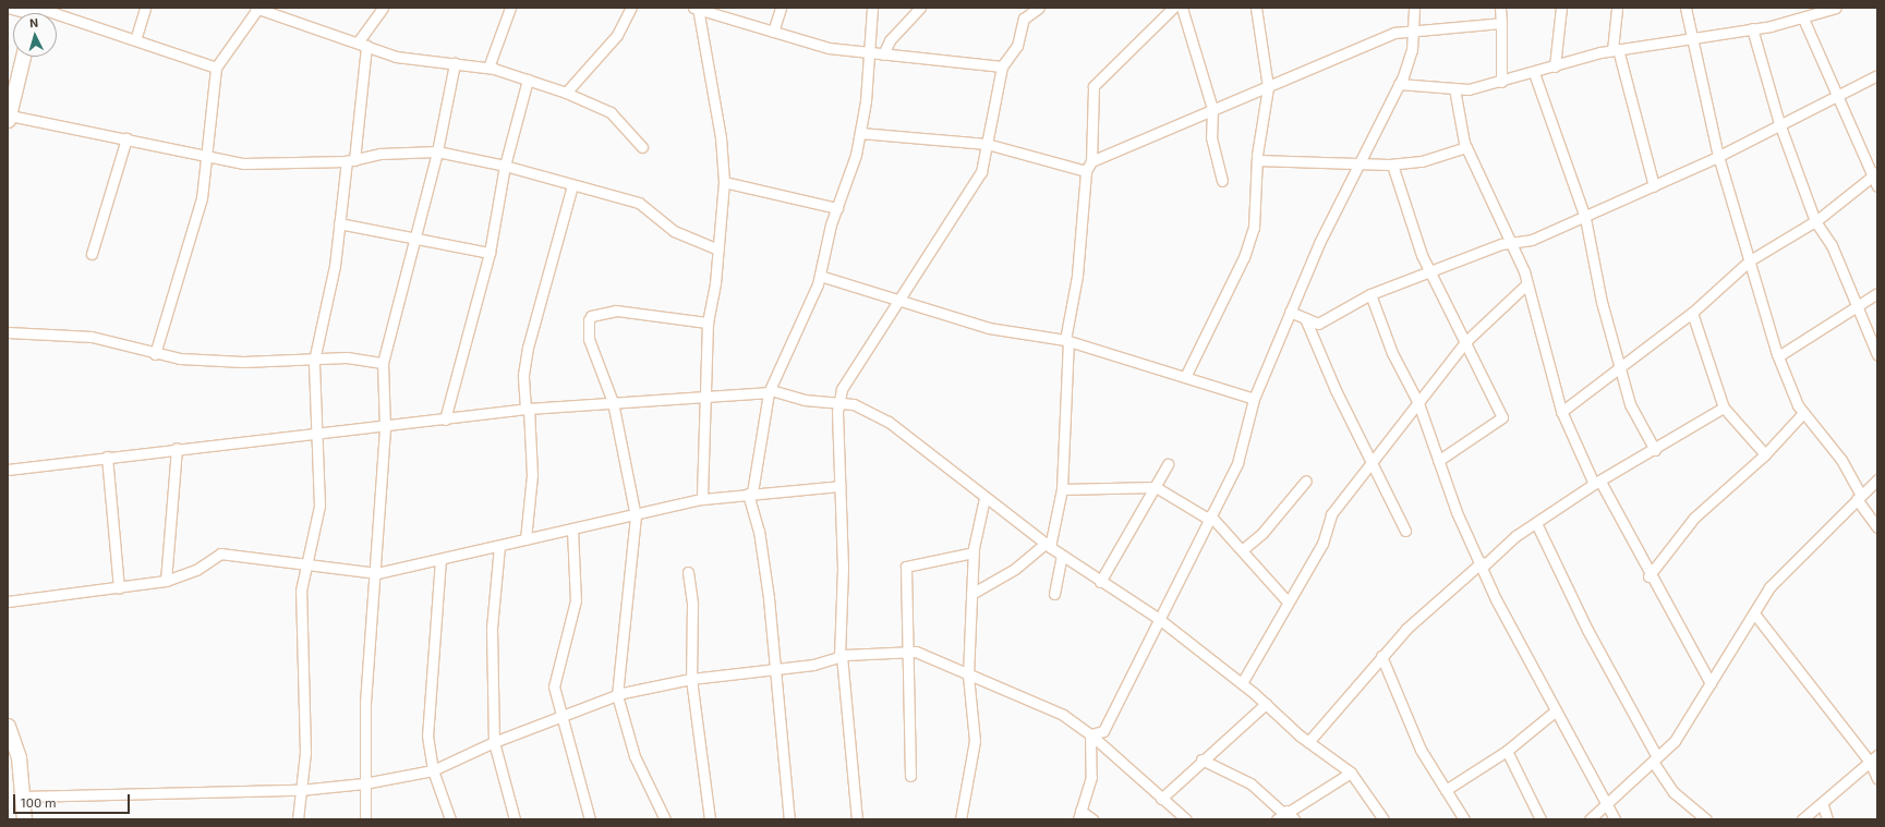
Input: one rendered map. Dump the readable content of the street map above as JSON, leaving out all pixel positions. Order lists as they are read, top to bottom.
{
  "scale_bar": "100 m",
  "north": "top"
}
